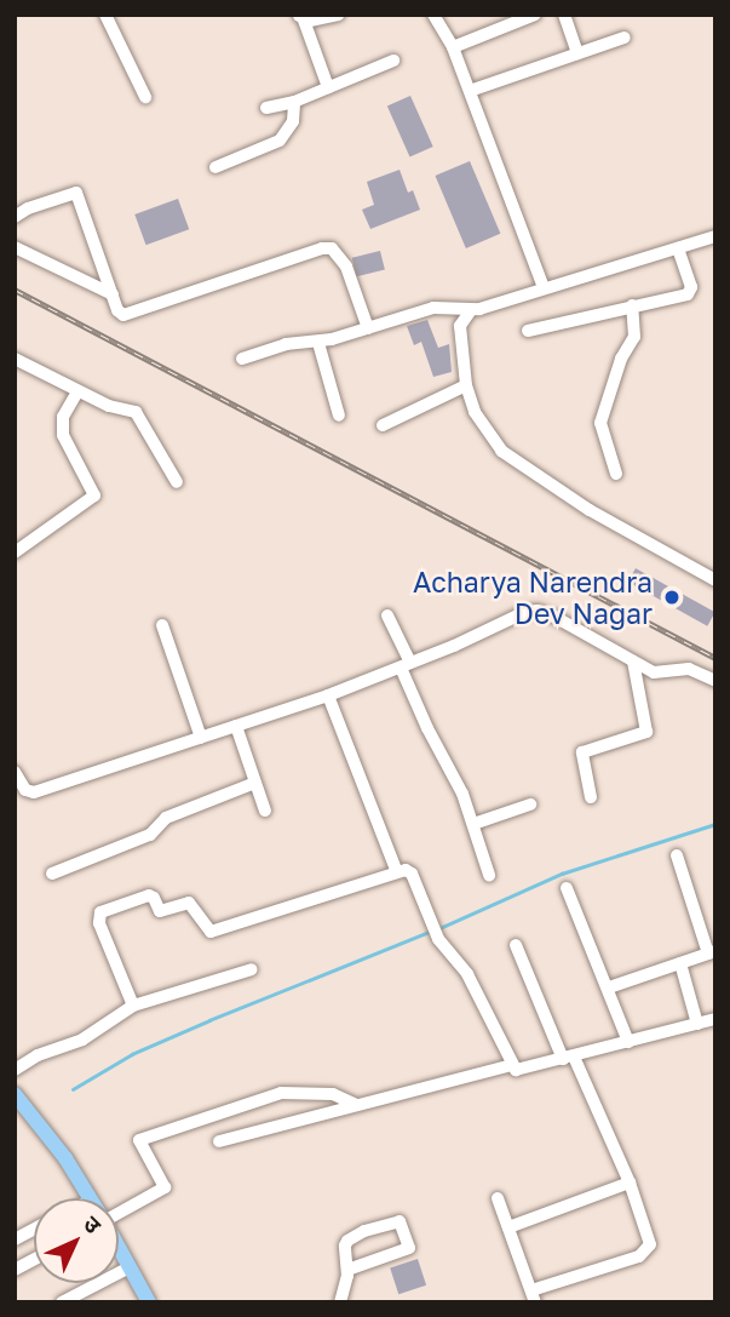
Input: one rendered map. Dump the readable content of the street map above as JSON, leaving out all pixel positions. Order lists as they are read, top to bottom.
{
  "places": ["Acharya Narendra Dev Nagar"],
  "north": "top right"
}
